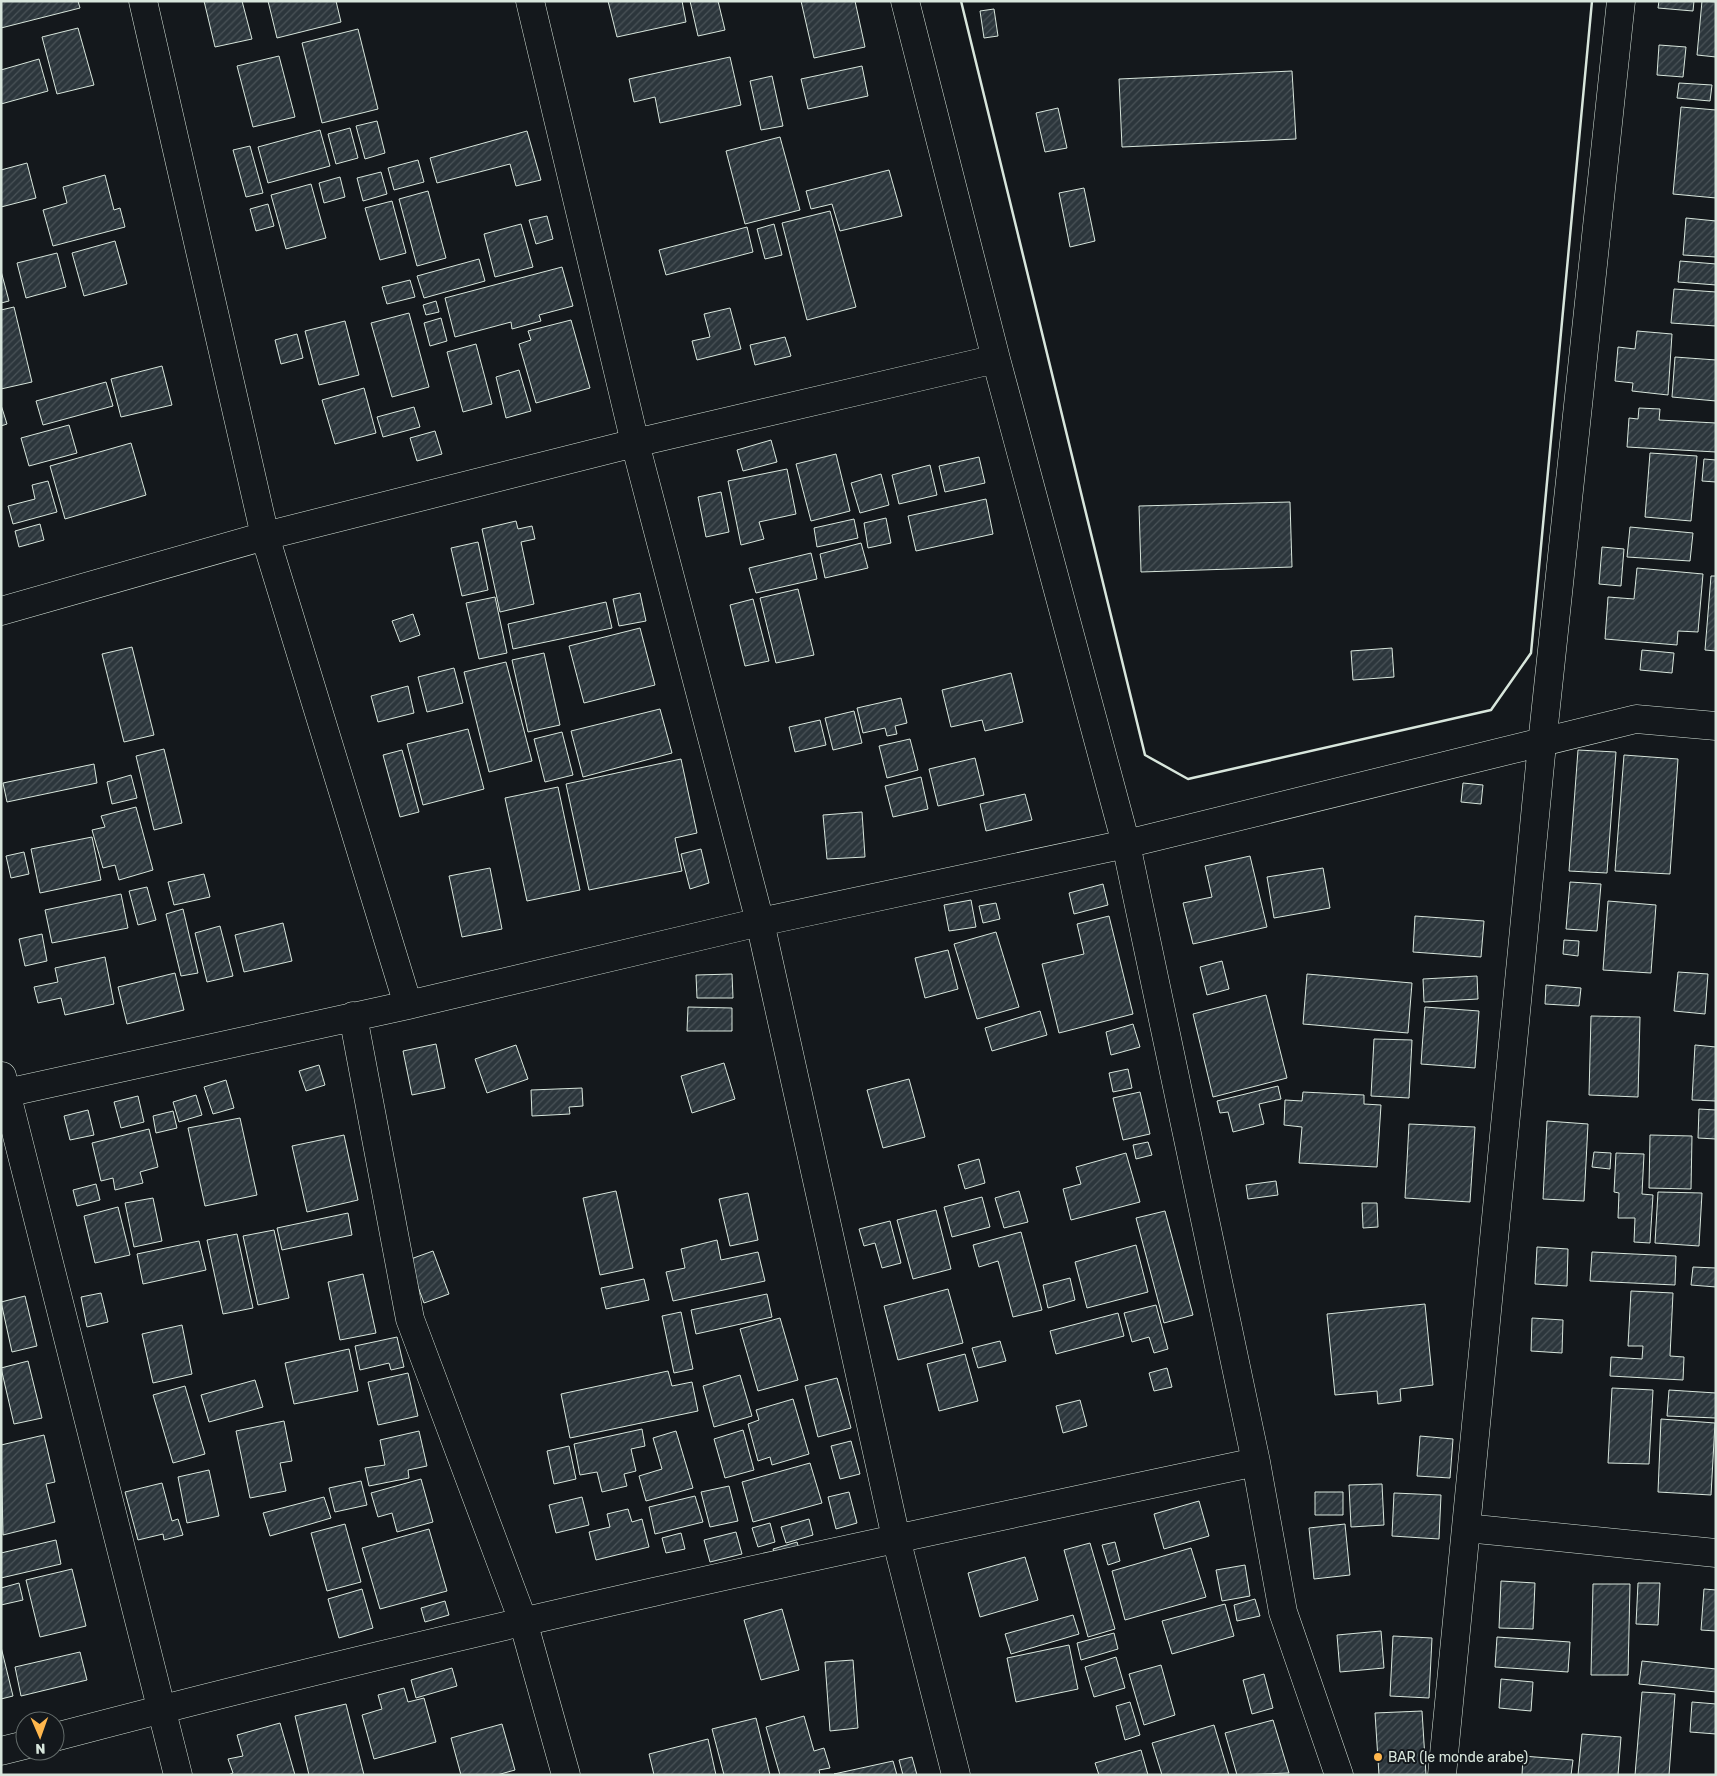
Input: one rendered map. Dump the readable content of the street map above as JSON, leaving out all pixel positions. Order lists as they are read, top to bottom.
{
  "places": ["BAR (le monde arabe)"],
  "north": "bottom"
}
